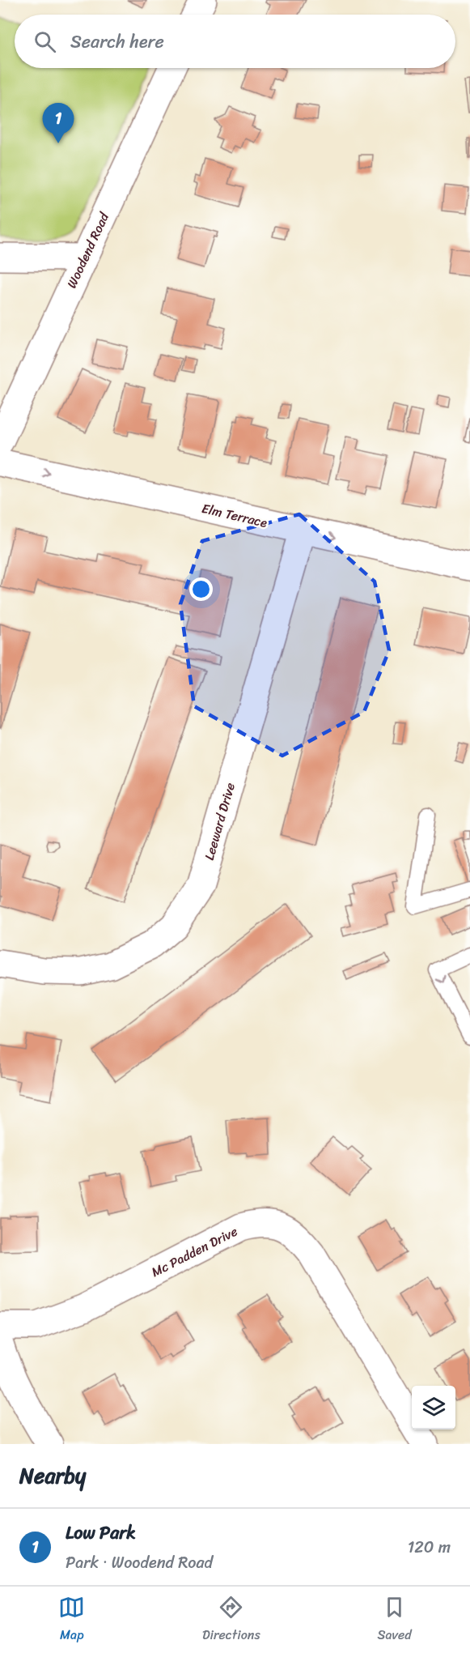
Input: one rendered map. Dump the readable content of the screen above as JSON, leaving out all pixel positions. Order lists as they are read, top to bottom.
{
  "streets": {
    "street": [
      "Woodend Road",
      "Elm Terrace",
      "Leeward Drive",
      "Mc Padden Drive"
    ]
  },
  "crossings": [
    ["Elm Terrace", "Leeward Drive"]
  ],
  "one_way": ["Elm Terrace"],
  "page": {
    "search": "Search here",
    "pins": "1",
    "heading": "Nearby",
    "list": [
      {
        "mark": "1",
        "name": "Low Park",
        "note": "Park · Woodend Road",
        "value": "120 m"
      }
    ],
    "nav": ["Map", "Directions", "Saved"]
  }
}
